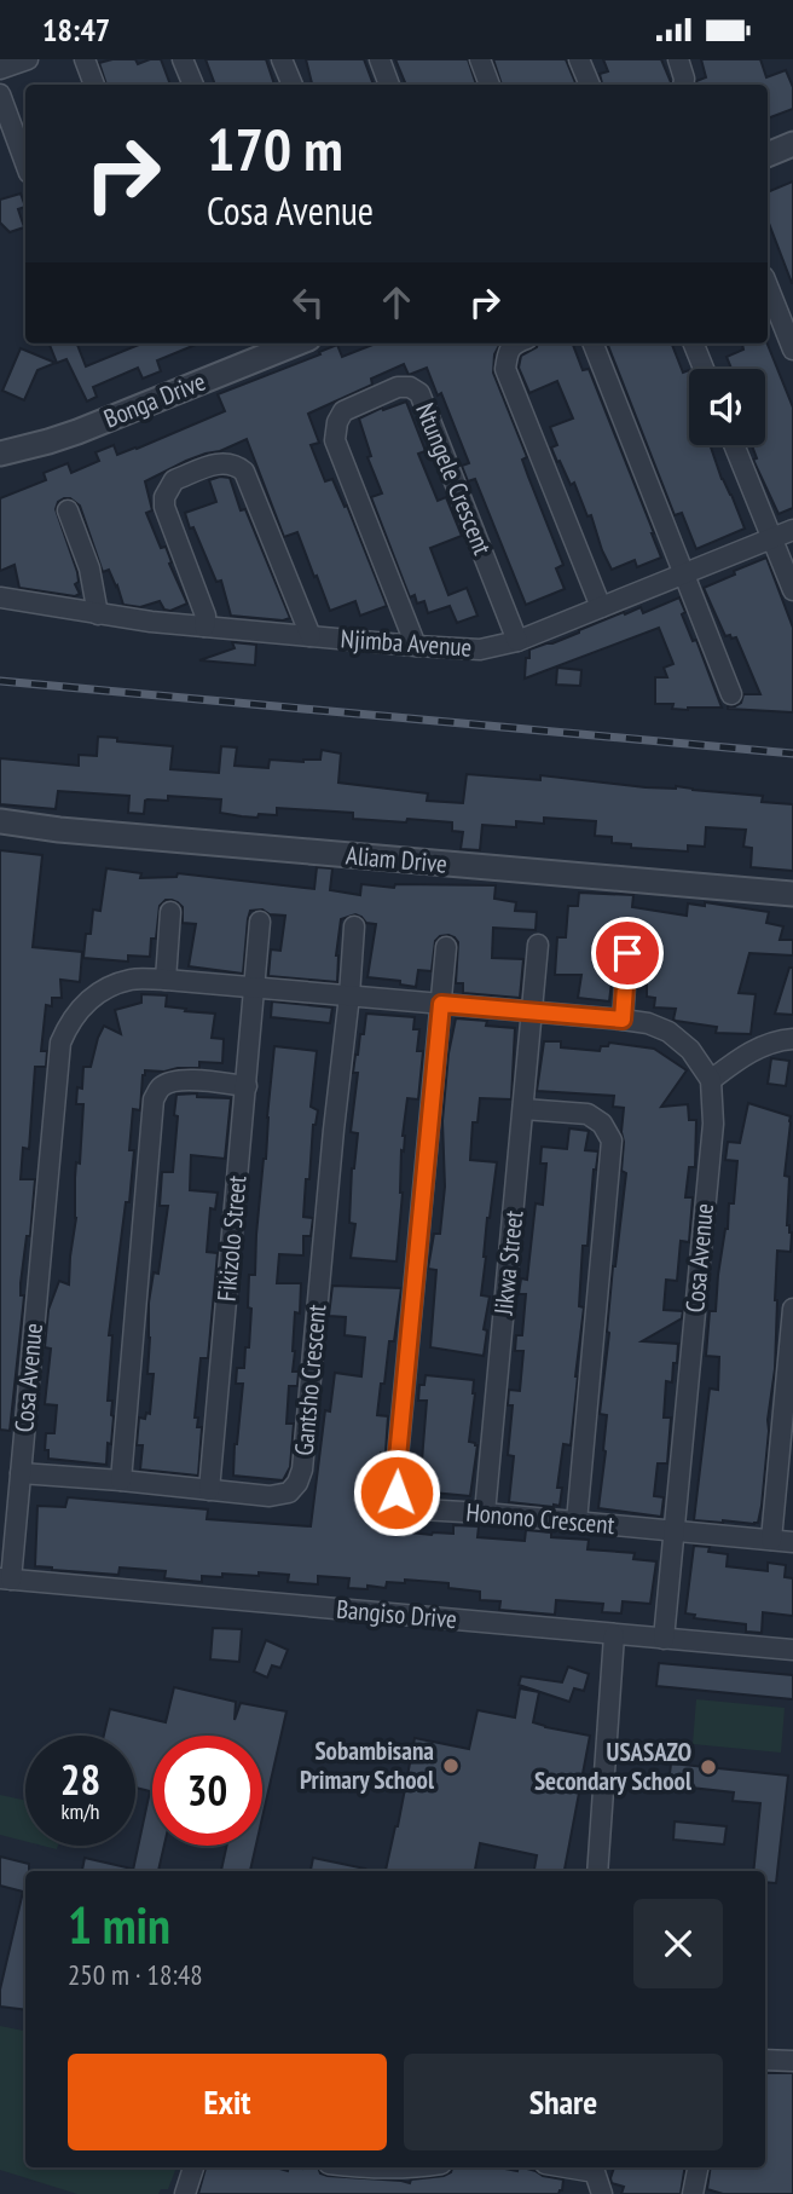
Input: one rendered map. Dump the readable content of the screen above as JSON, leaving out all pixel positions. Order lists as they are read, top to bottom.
{
  "streets": {
    "street": [
      "Bonga Drive",
      "Ntungele Crescent",
      "Njimba Avenue",
      "Aliam Drive",
      "Fikizolo Street",
      "Cosa Avenue",
      "Jikwa Street",
      "Gantsho Crescent",
      "Honono Crescent",
      "Bangiso Drive"
    ]
  },
  "crossings": [
    ["Ntungele Crescent", "Njimba Avenue"],
    ["Fikizolo Street", "Cosa Avenue"],
    ["Fikizolo Street", "Gantsho Crescent"],
    ["Cosa Avenue", "Jikwa Street"],
    ["Cosa Avenue", "Gantsho Crescent"],
    ["Cosa Avenue", "Honono Crescent"],
    ["Cosa Avenue", "Bangiso Drive"],
    ["Jikwa Street", "Honono Crescent"]
  ],
  "places": ["Sobambisana Primary School", "USASAZO Secondary School"],
  "page": {
    "status": "18:47",
    "turn": ["170 m", "Cosa Avenue"],
    "speed": "28 km/h",
    "limit": "30",
    "heading": ["1 min", "250 m · 18:48"],
    "buttons": ["Exit", "Share"]
  }
}
